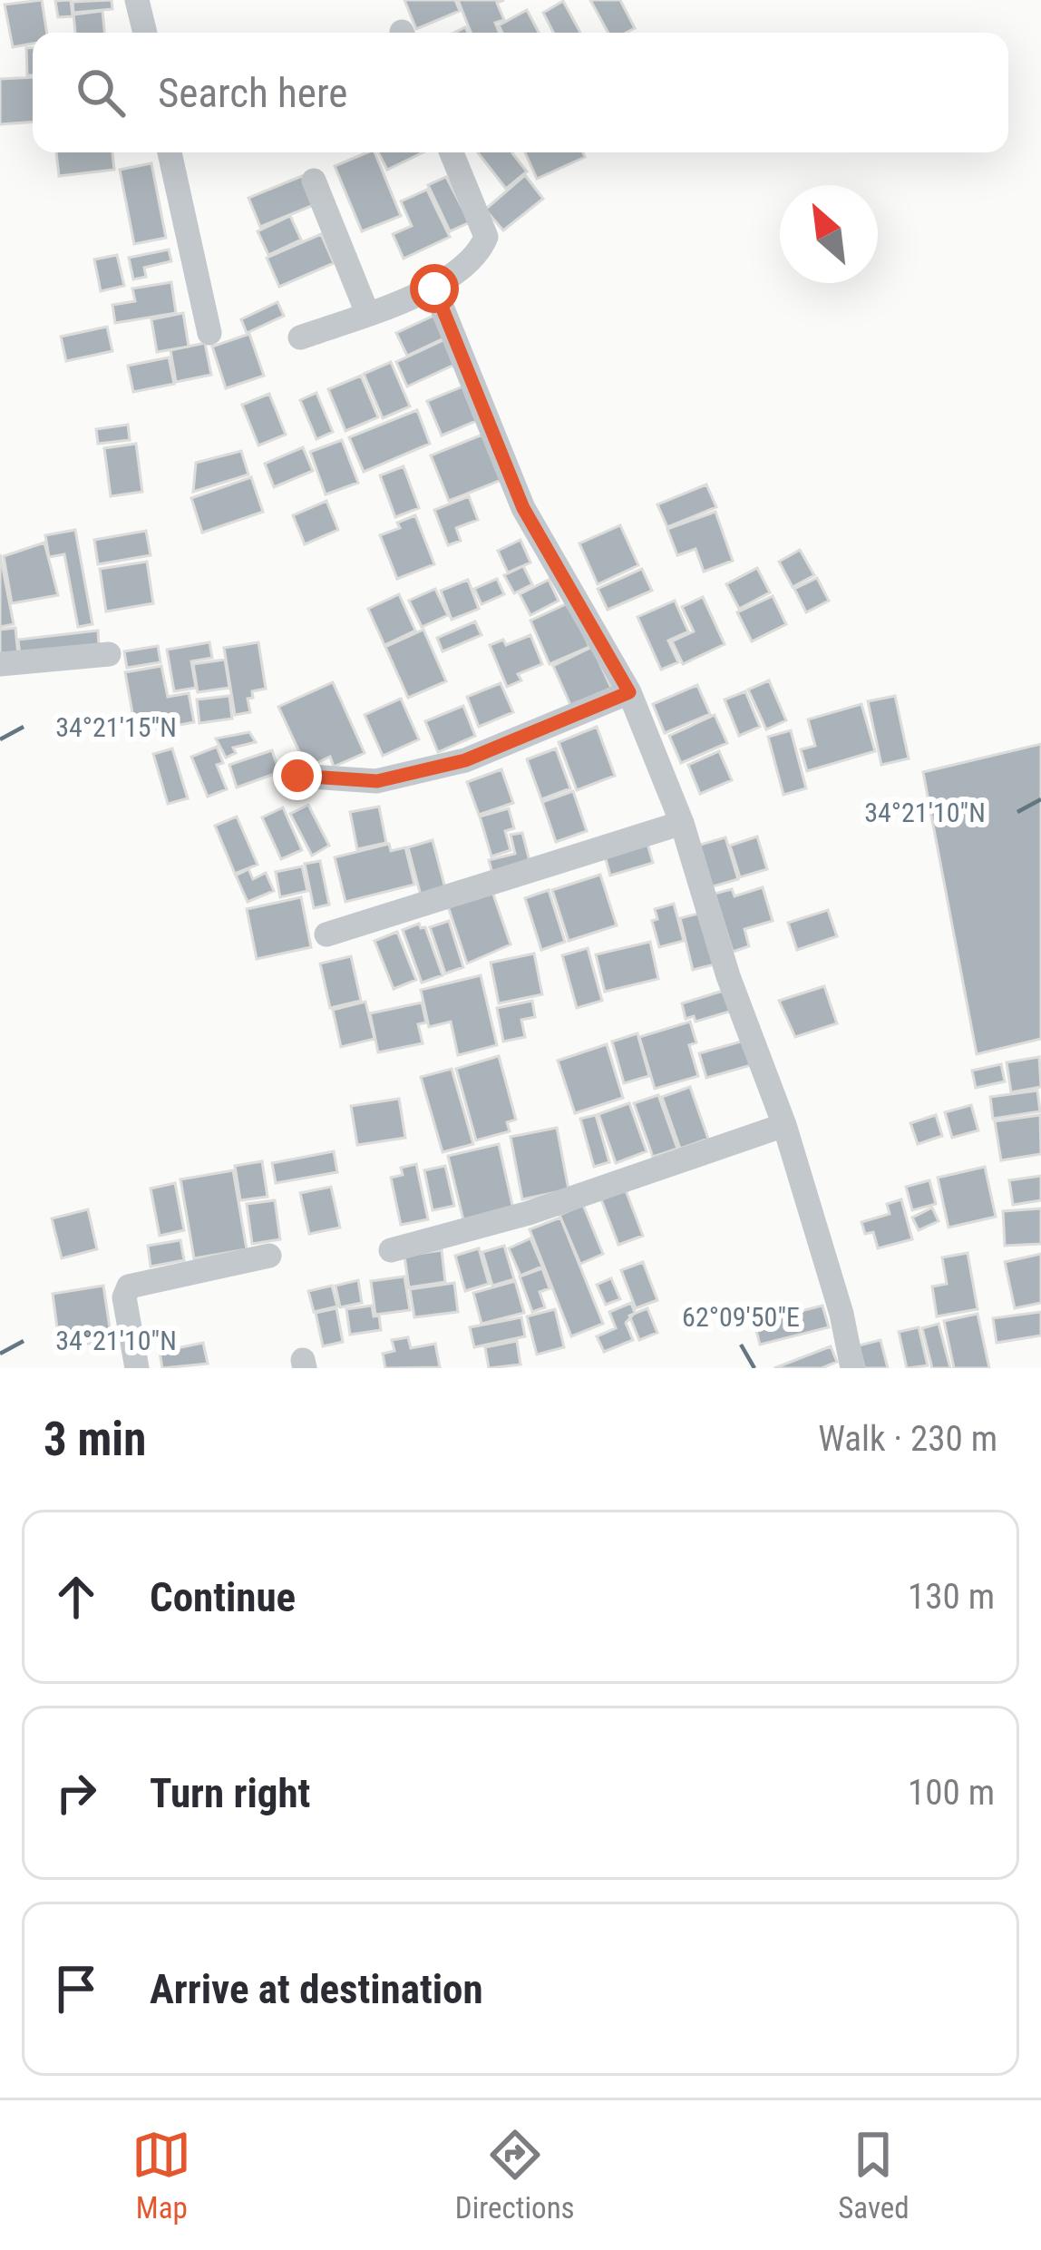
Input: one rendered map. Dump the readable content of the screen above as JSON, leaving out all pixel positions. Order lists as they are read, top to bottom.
{
  "north": "top left",
  "page": {
    "search": "Search here",
    "heading": ["3 min", "Walk · 230 m"],
    "list": [
      ["Continue", "130 m"],
      ["Turn right", "100 m"],
      "Arrive at destination"
    ],
    "nav": ["Map", "Directions", "Saved"]
  },
  "coordinates": ["34°21'15\"N", "34°21'10\"N", "62°09'50\"E"]
}
